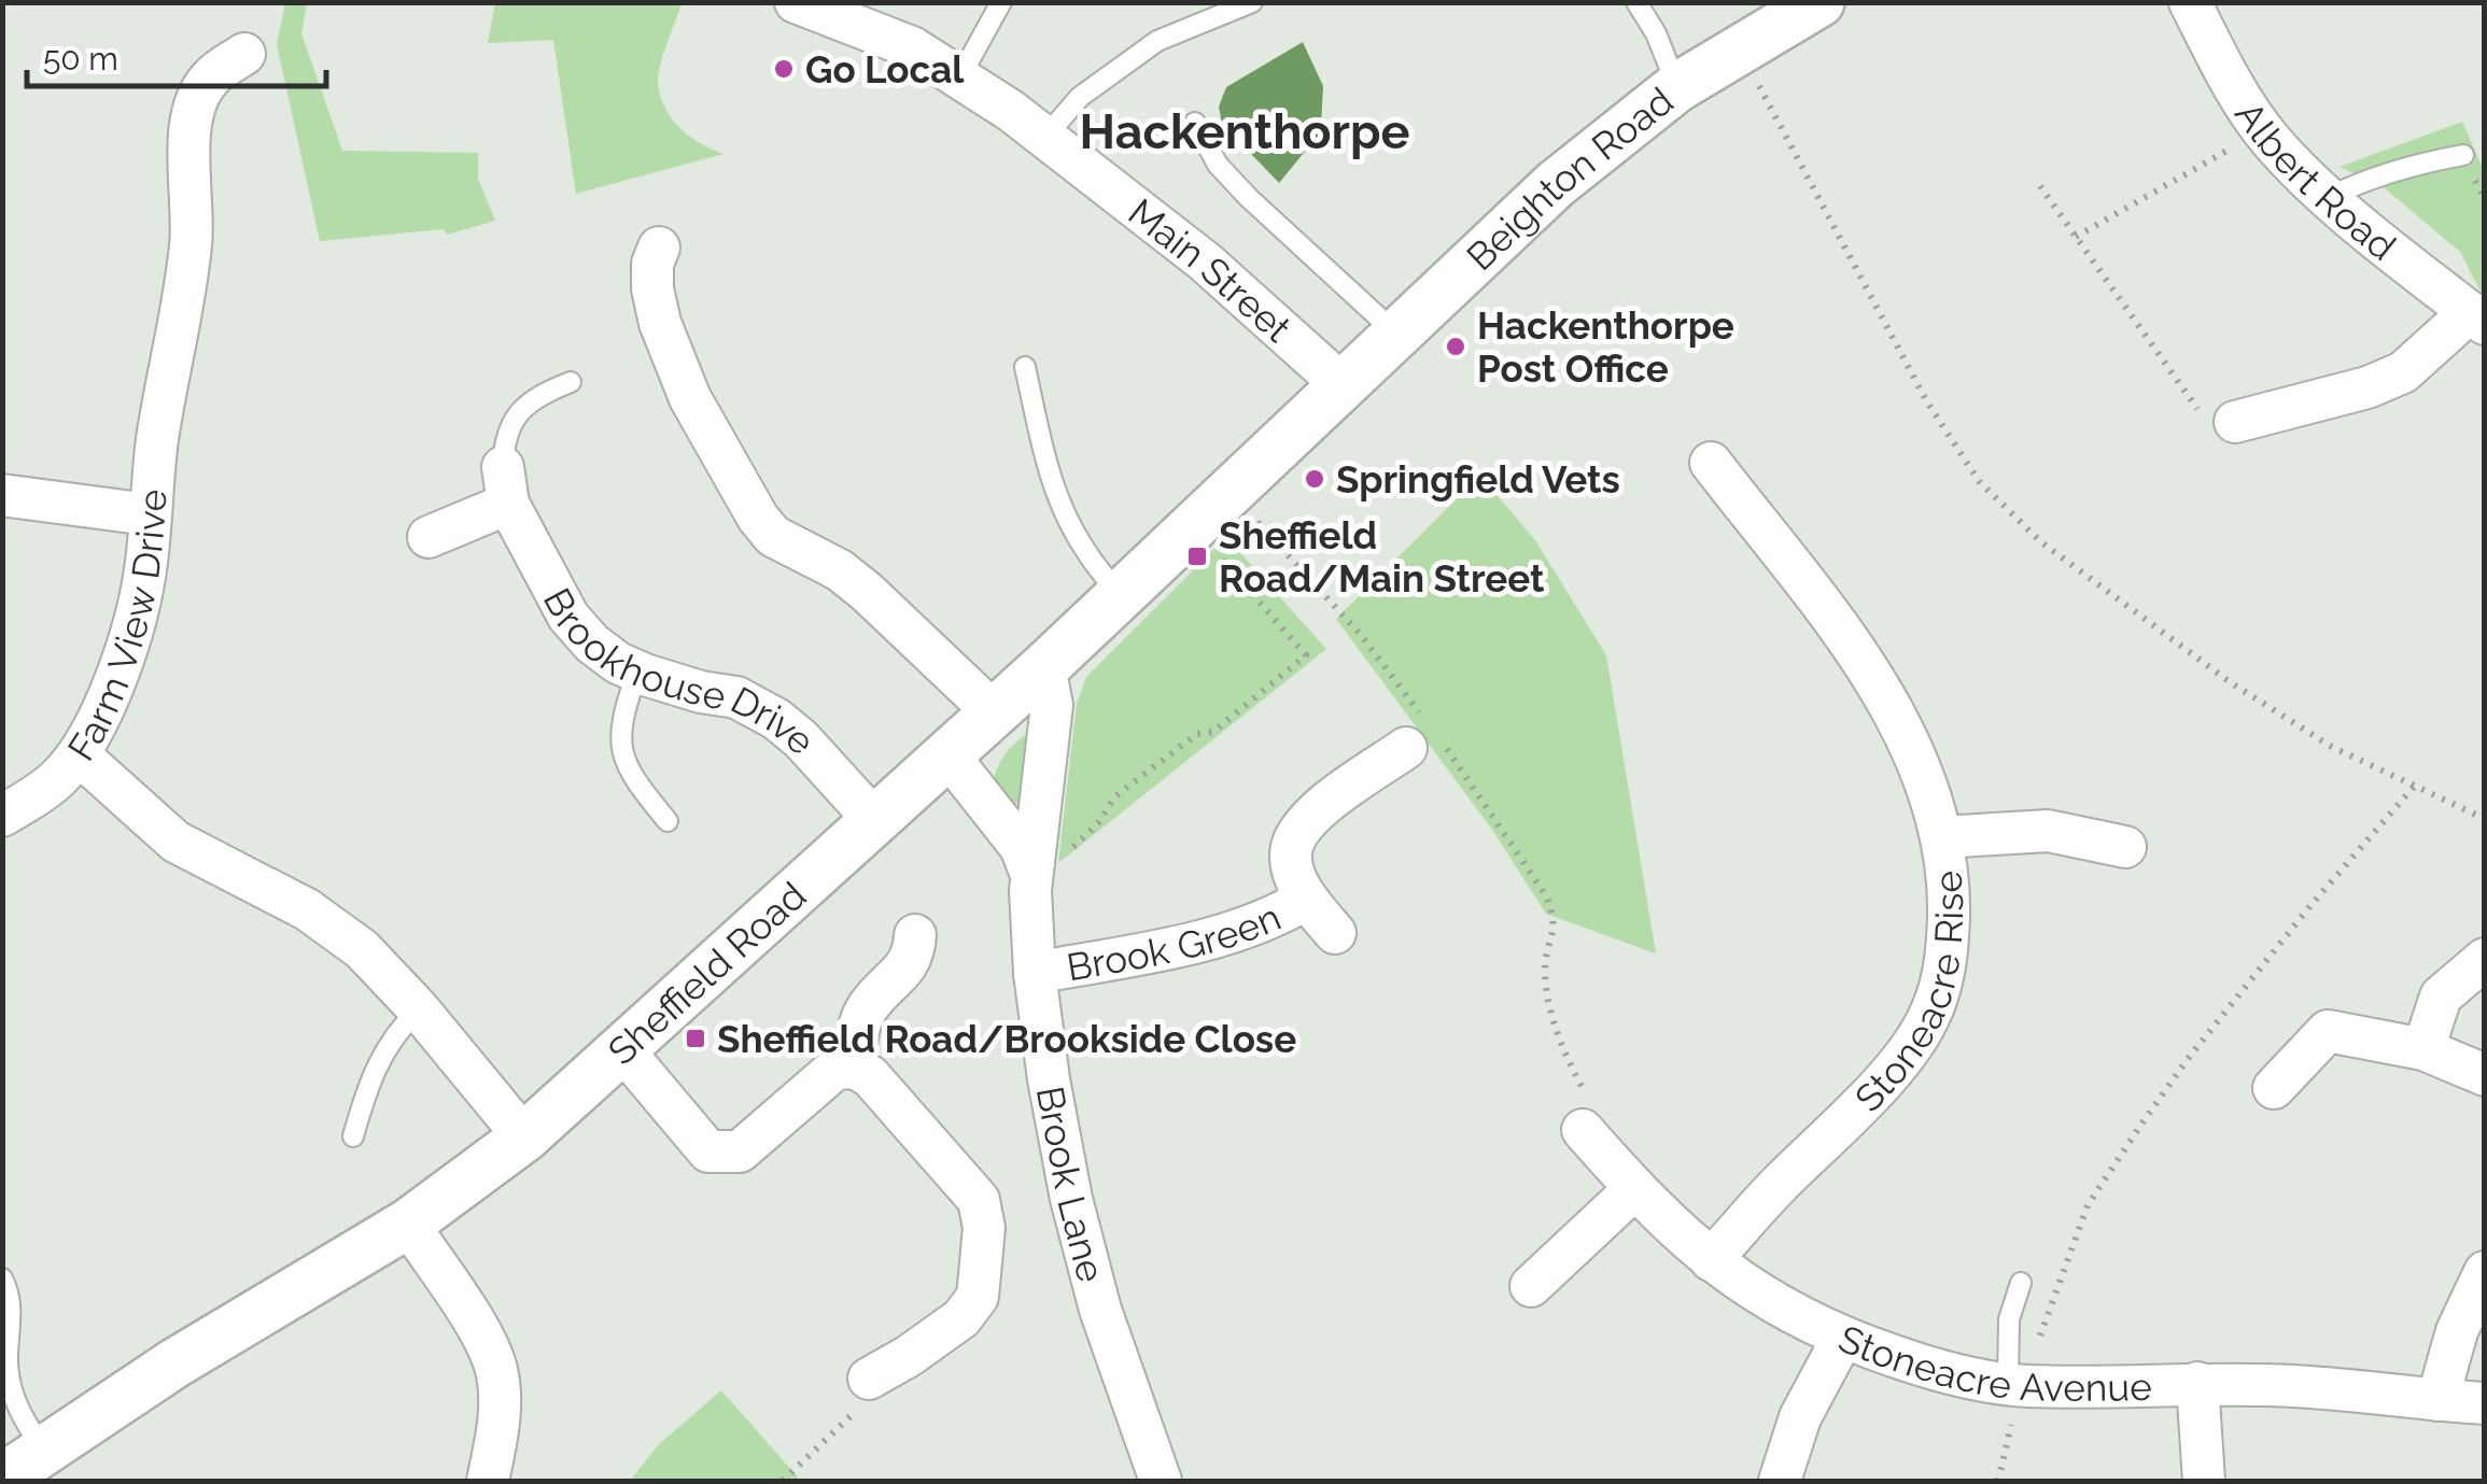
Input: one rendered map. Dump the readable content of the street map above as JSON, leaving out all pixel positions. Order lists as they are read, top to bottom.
{
  "streets": {
    "street": [
      "Albert Road",
      "Beighton Road",
      "Main Street",
      "Farm View Drive",
      "Brookhouse Drive",
      "Brook Green",
      "Sheffield Road",
      "Stoneacre Rise",
      "Brook Lane",
      "Stoneacre Avenue"
    ]
  },
  "crossings": [
    ["Beighton Road", "Main Street"],
    ["Beighton Road", "Sheffield Road"],
    ["Main Street", "Sheffield Road"],
    ["Farm View Drive", "Sheffield Road"],
    ["Brookhouse Drive", "Sheffield Road"],
    ["Brook Green", "Brook Lane"],
    ["Sheffield Road", "Brook Lane"],
    ["Stoneacre Rise", "Stoneacre Avenue"]
  ],
  "districts": ["Hackenthorpe"],
  "places": {
    "other": ["Go Local", "Hackenthorpe Post Office", "Springfield Vets"],
    "transit": ["Sheffield Road/Main Street", "Sheffield Road/Brookside Close"]
  },
  "scale_bar": "50 m"
}
